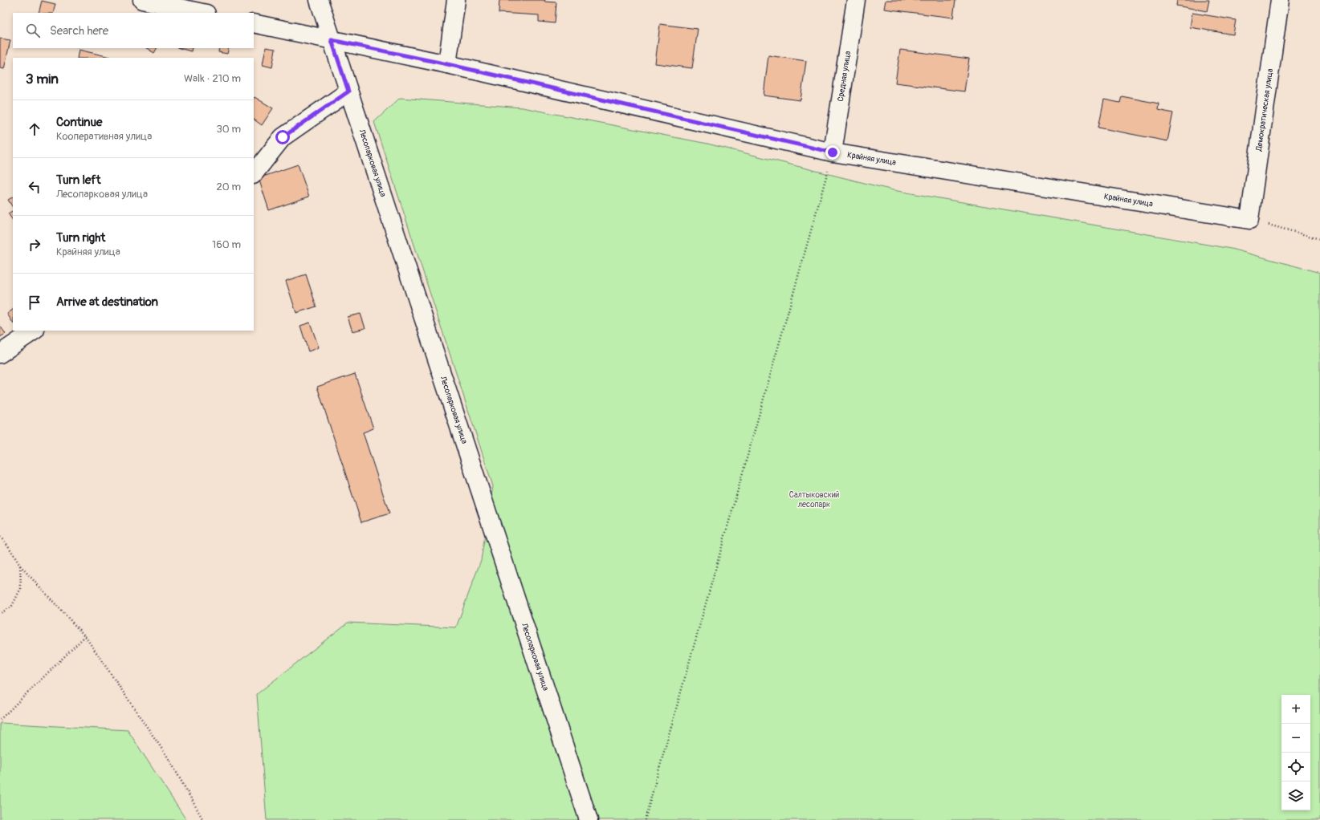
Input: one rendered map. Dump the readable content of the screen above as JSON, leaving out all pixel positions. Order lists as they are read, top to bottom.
{
  "streets": {
    "street": [
      "Средняя улица",
      "Демократическая улица",
      "Крайняя улица",
      "Лесопарковая улица"
    ]
  },
  "crossings": [
    ["Средняя улица", "Крайняя улица"],
    ["Демократическая улица", "Крайняя улица"],
    ["Крайняя улица", "Лесопарковая улица"]
  ],
  "parks": ["Салтыковский лесопарк"],
  "page": {
    "search": "Search here",
    "heading": ["3 min", "Walk · 210 m"],
    "list": [
      ["Continue", "Кооперативная улица", "30 m"],
      ["Turn left", "Лесопарковая улица", "20 m"],
      ["Turn right", "Крайняя улица", "160 m"],
      "Arrive at destination"
    ],
    "map_buttons": ["+", "−"]
  }
}
